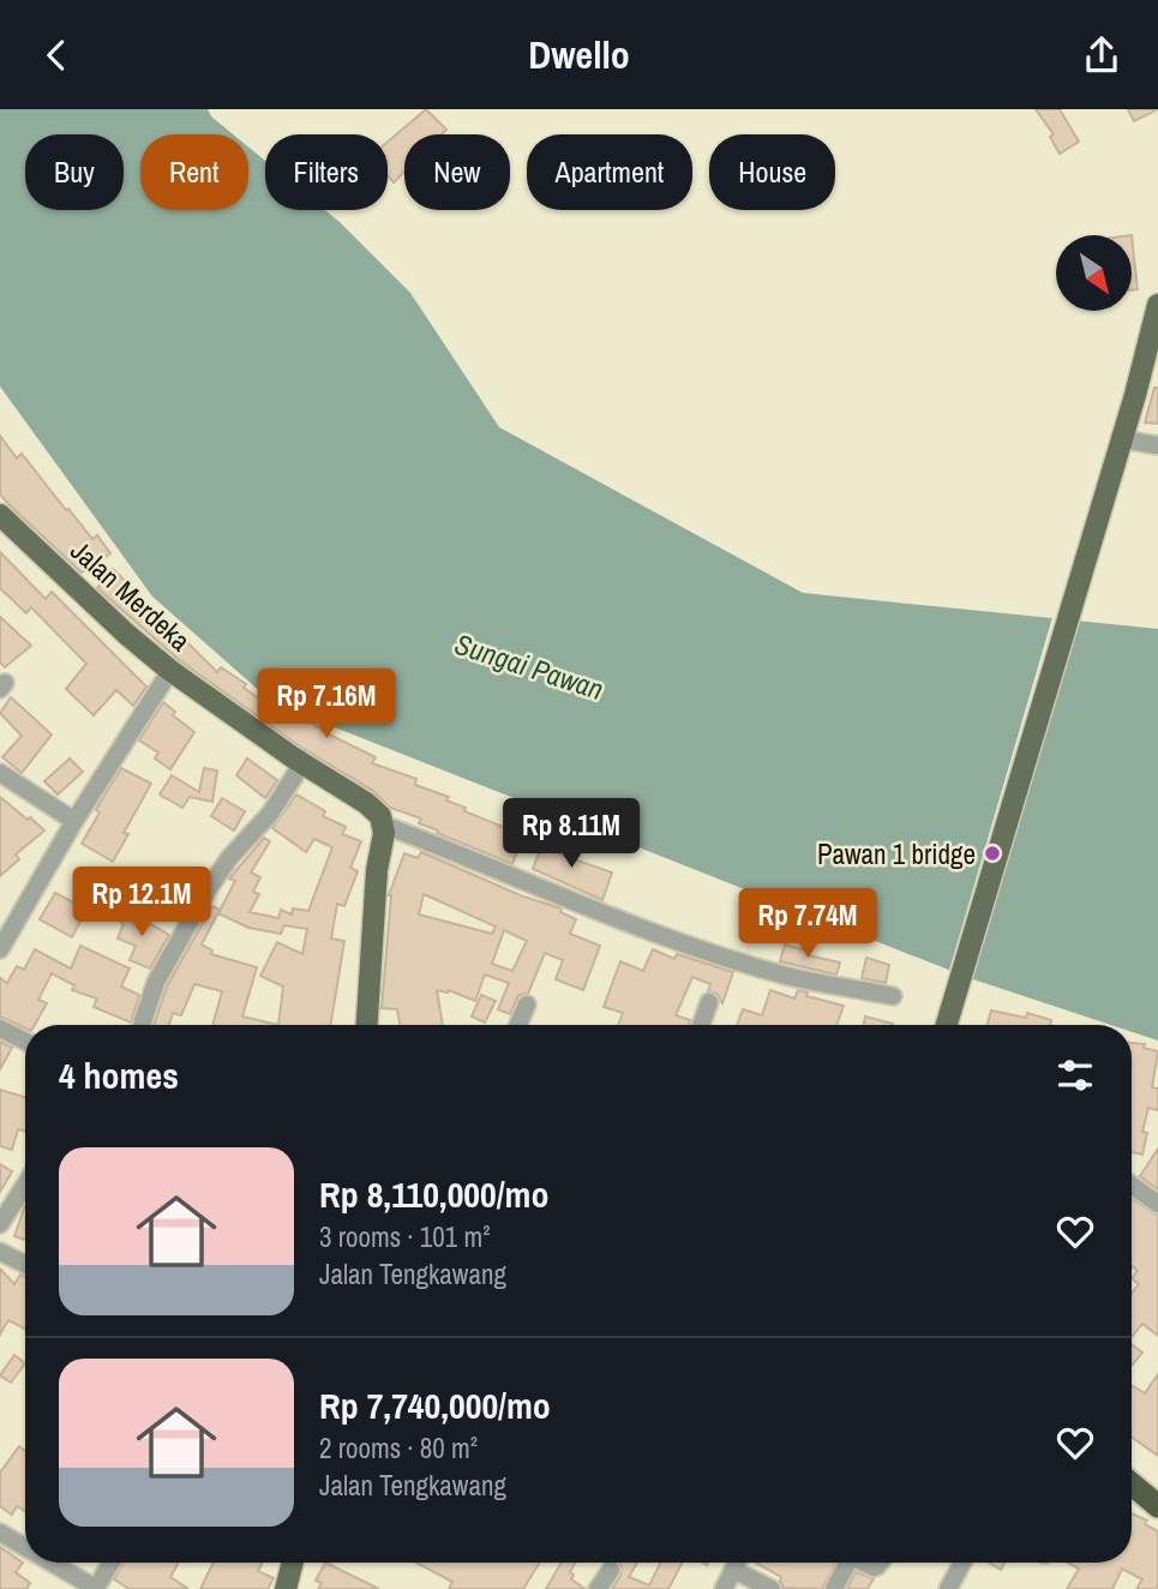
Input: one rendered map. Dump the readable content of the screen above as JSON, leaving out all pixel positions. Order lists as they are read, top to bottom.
{
  "streets": {
    "main road": ["Jalan Merdeka"]
  },
  "water": ["Sungai Pawan"],
  "places": ["Pawan 1 bridge"],
  "north": "bottom right",
  "page": {
    "header": "Dwello",
    "chip": [
      "Buy",
      "Rent",
      "Filters",
      "New",
      "Apartment",
      "House"
    ],
    "price": [
      "Rp 7.16M",
      "Rp 8.11M",
      "Rp 12.1M",
      "Rp 7.74M"
    ],
    "heading": "4 homes",
    "list": [
      {
        "name": "Rp 8,110,000/mo",
        "note": "3 rooms · 101 m² · Jalan Tengkawang"
      },
      {
        "name": "Rp 7,740,000/mo",
        "note": "2 rooms · 80 m² · Jalan Tengkawang"
      }
    ]
  }
}
